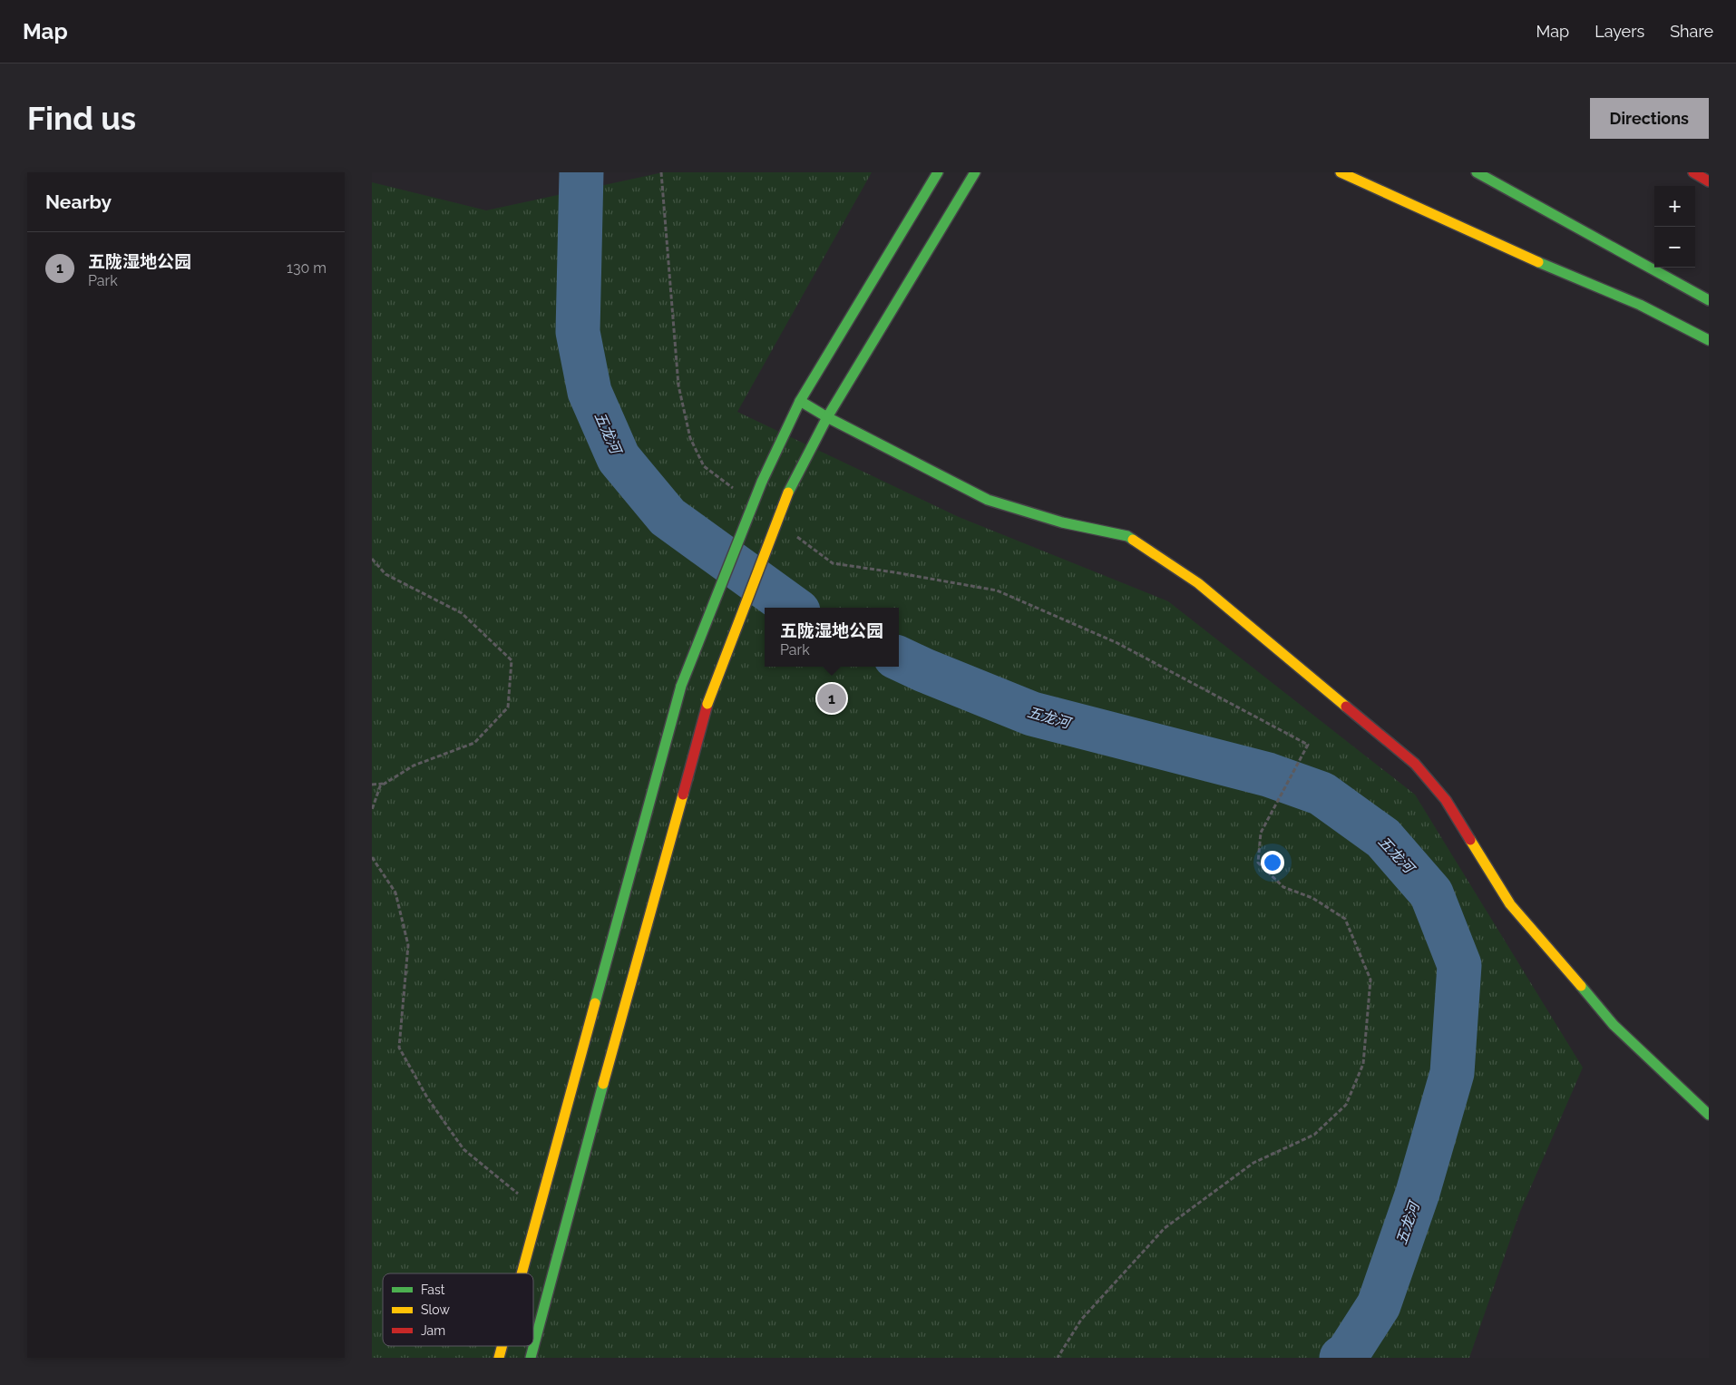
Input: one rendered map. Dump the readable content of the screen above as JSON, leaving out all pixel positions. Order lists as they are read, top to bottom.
{
  "water": ["五龙河"],
  "legend": ["Fast", "Slow", "Jam"],
  "page": {
    "header": "Map",
    "nav": ["Map", "Layers", "Share"],
    "buttons": "Directions",
    "title": "Find us",
    "heading": "Nearby",
    "map_buttons": ["+", "−"],
    "list": [
      {
        "mark": "1",
        "name": "五陇湿地公园",
        "note": "Park",
        "value": "130 m"
      }
    ],
    "popup": ["五陇湿地公园", "Park"],
    "pins": "1"
  }
}
